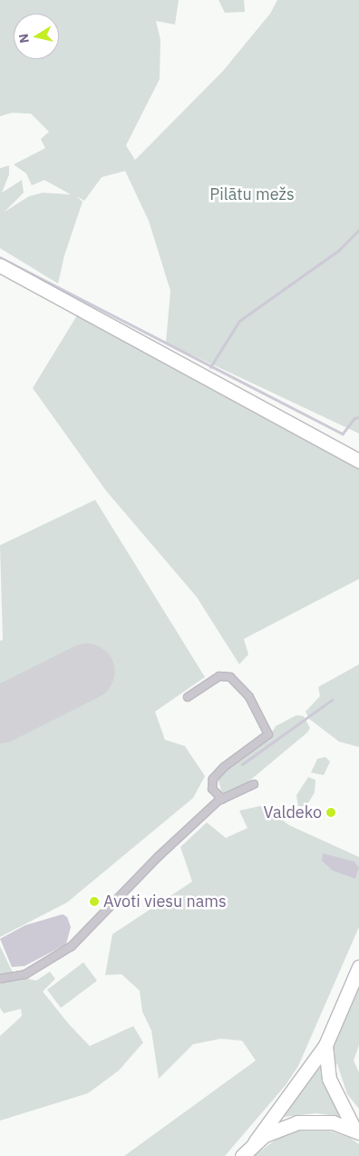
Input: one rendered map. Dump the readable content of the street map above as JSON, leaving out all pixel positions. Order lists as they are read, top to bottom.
{
  "parks": ["Pilātu mežs"],
  "places": ["Valdeko", "Avoti viesu nams"],
  "north": "left"
}
